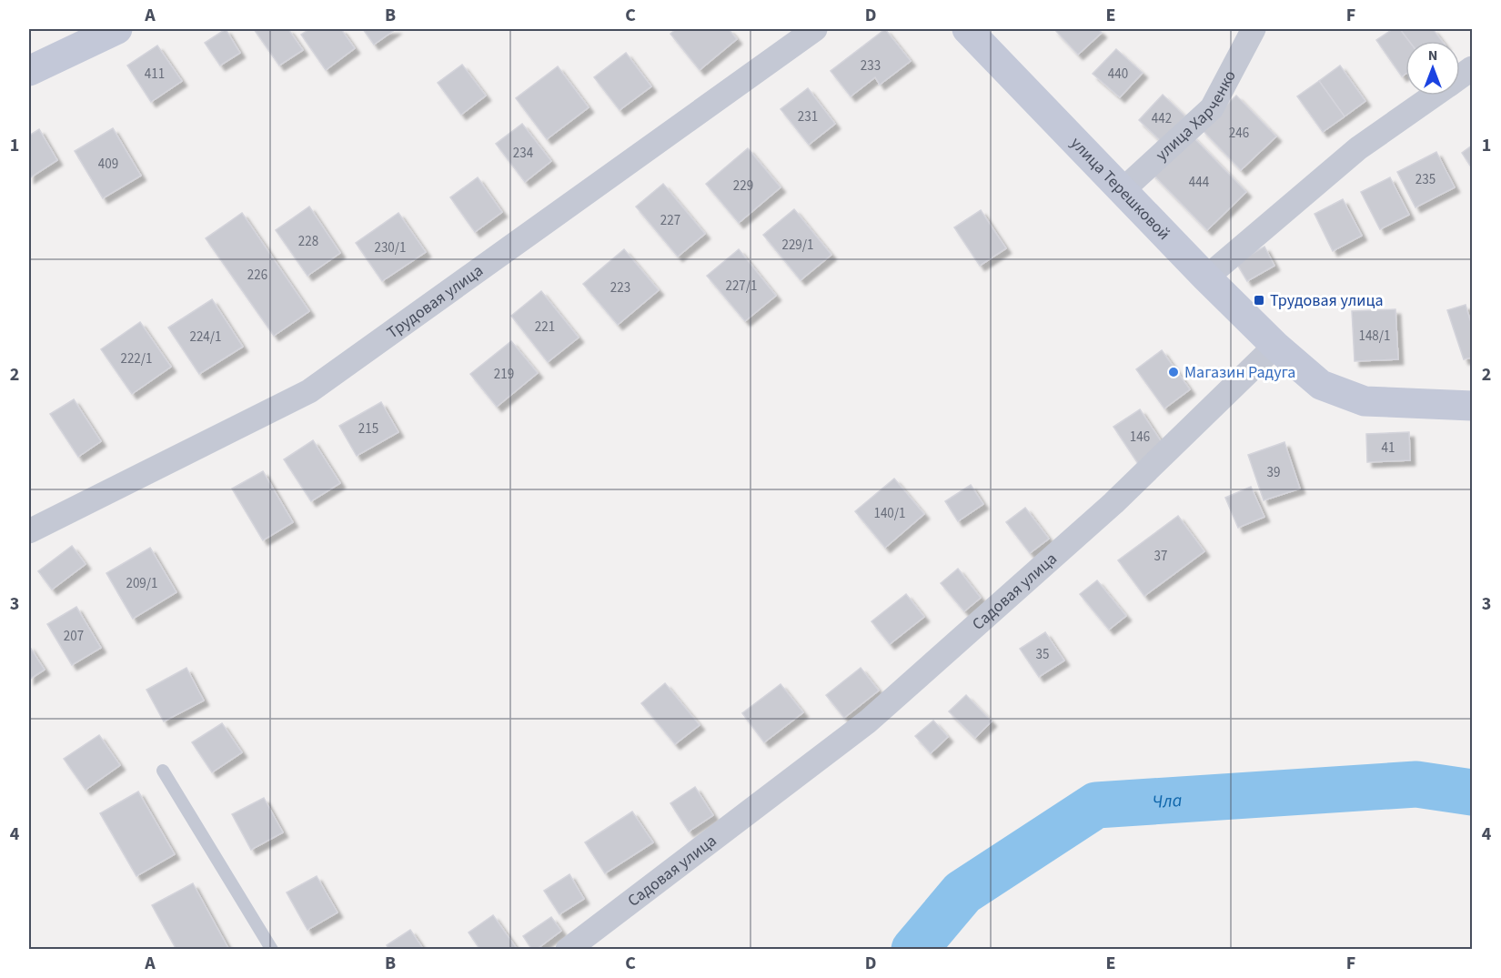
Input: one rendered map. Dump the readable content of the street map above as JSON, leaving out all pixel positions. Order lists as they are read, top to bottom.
{
  "streets": {
    "street": [
      "улица Харченко",
      "улица Терешковой",
      "Трудовая улица",
      "Садовая улица"
    ]
  },
  "crossings": [
    ["улица Харченко", "улица Терешковой"],
    ["улица Терешковой", "Садовая улица"]
  ],
  "water": ["Чла"],
  "places": {
    "transit": ["Трудовая улица"],
    "other": ["Магазин Радуга"]
  },
  "house_numbers": [
    "233",
    "411",
    "440",
    "231",
    "442",
    "246",
    "234",
    "409",
    "235",
    "444",
    "229",
    "227",
    "228",
    "229/1",
    "230/1",
    "226",
    "227/1",
    "223",
    "221",
    "148/1",
    "224/1",
    "222/1",
    "219",
    "215",
    "146",
    "41",
    "39",
    "140/1",
    "37",
    "209/1",
    "207",
    "35"
  ],
  "north": "top",
  "grid": {
    "columns": [
      "A",
      "B",
      "C",
      "D",
      "E",
      "F"
    ],
    "rows": [
      "1",
      "2",
      "3",
      "4"
    ]
  }
}
